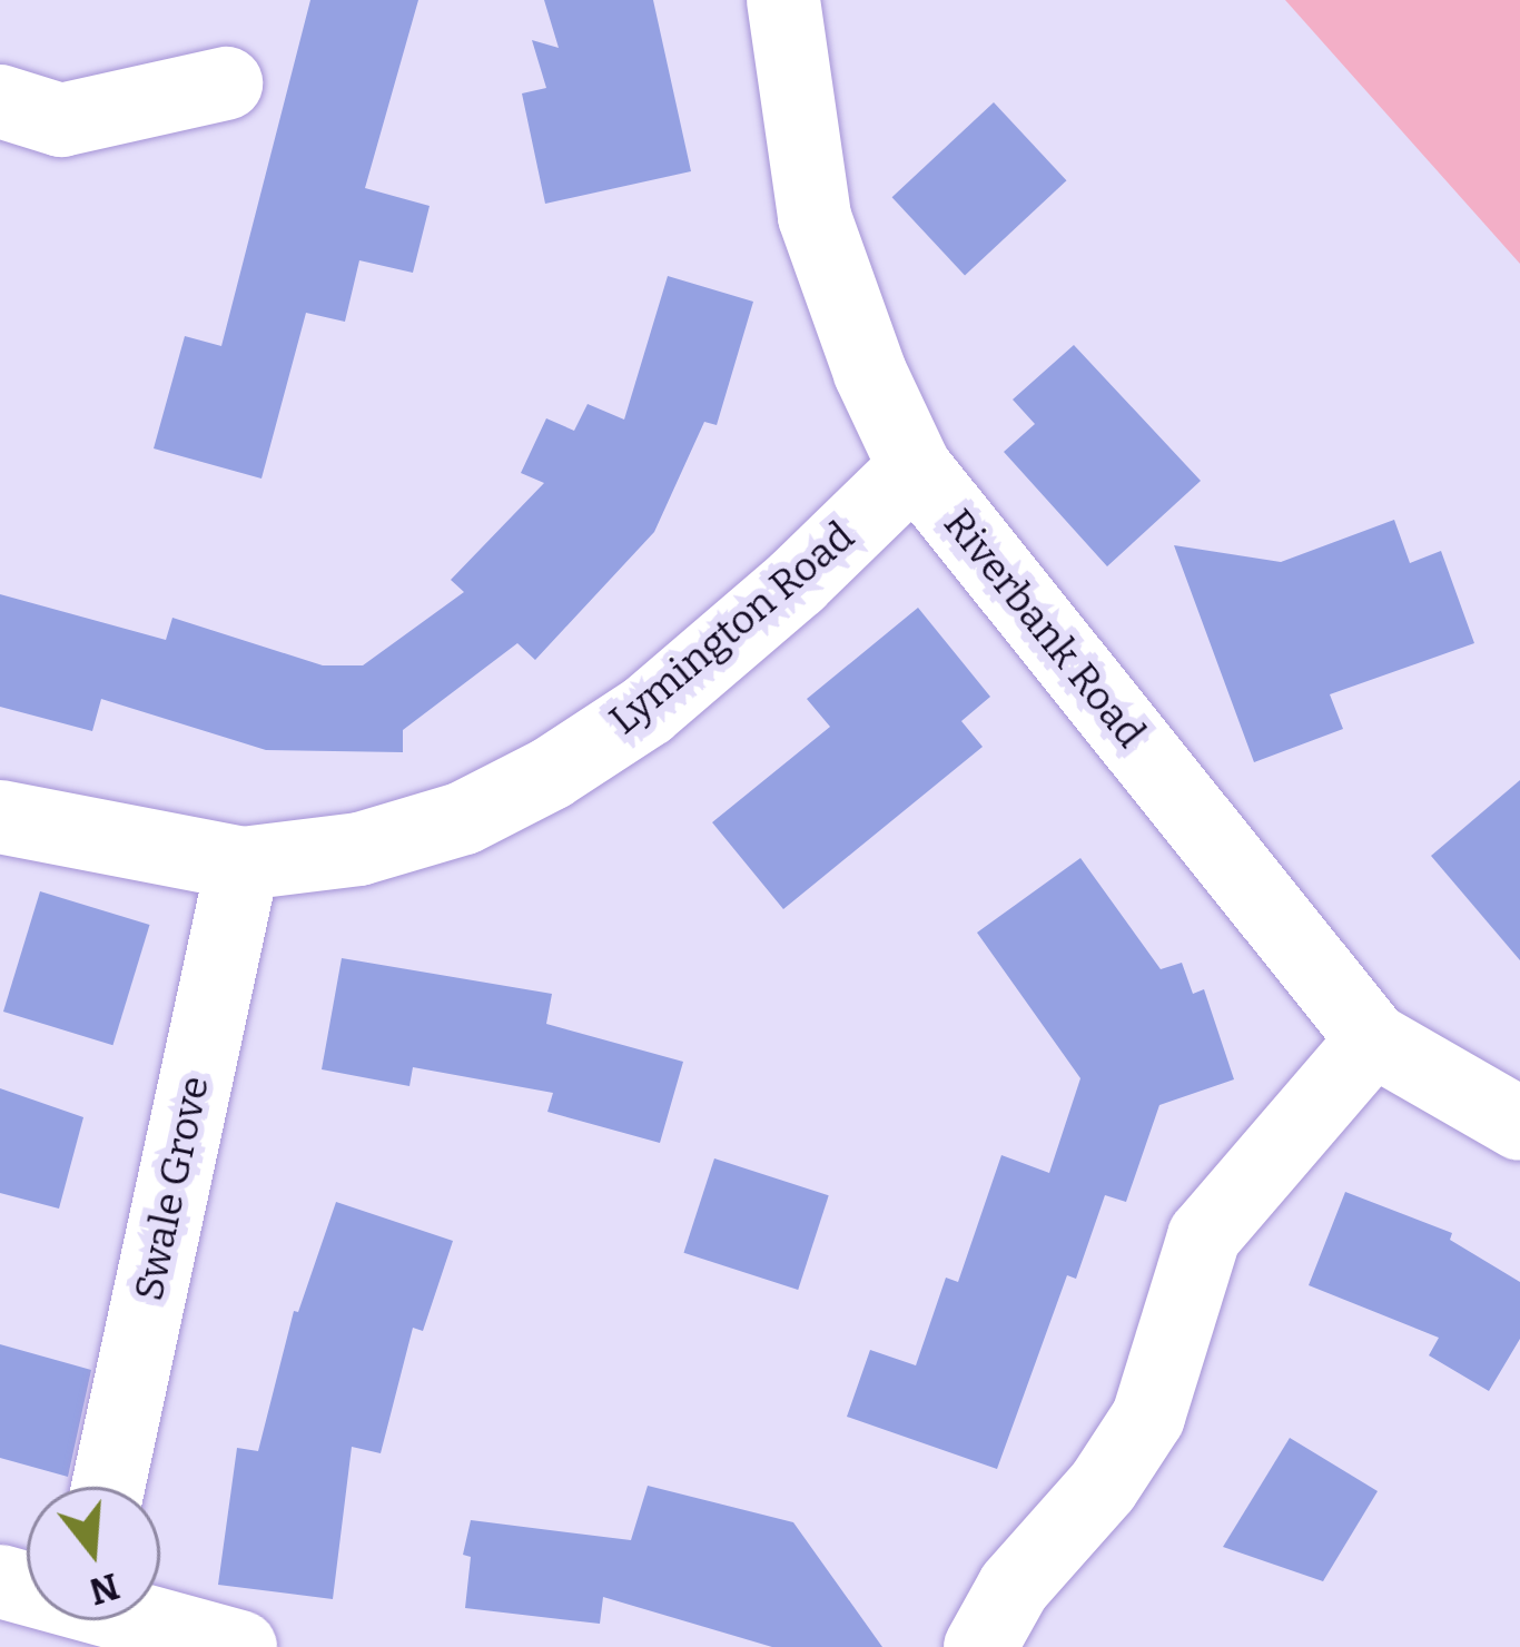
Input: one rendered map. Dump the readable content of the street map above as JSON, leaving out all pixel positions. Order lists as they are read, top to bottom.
{
  "streets": {
    "street": ["Lymington Road", "Riverbank Road", "Swale Grove"]
  },
  "crossings": [
    ["Lymington Road", "Riverbank Road"],
    ["Lymington Road", "Swale Grove"]
  ],
  "north": "bottom"
}
